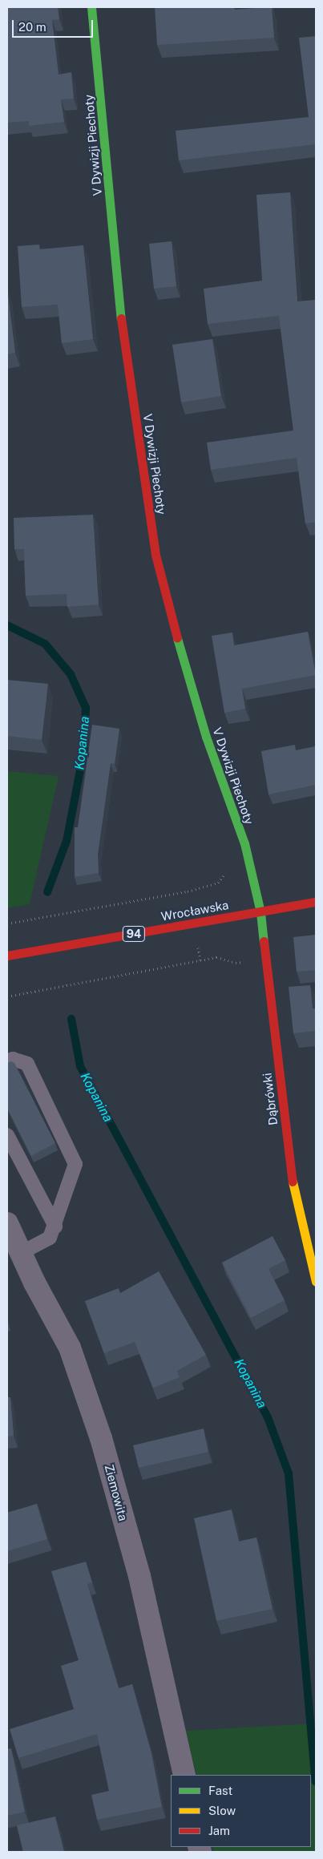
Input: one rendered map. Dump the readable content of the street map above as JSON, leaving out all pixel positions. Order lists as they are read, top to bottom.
{
  "streets": {
    "street": [
      "V Dywizji Piechoty",
      "Wrocławska",
      "94",
      "Dąbrówki",
      "Ziemowita"
    ]
  },
  "crossings": [
    ["V Dywizji Piechoty", "Wrocławska"],
    ["V Dywizji Piechoty", "Dąbrówki"],
    ["Wrocławska", "Dąbrówki"]
  ],
  "water": ["Kopanina"],
  "legend": ["Fast", "Slow", "Jam"],
  "scale_bar": "20 m"
}
